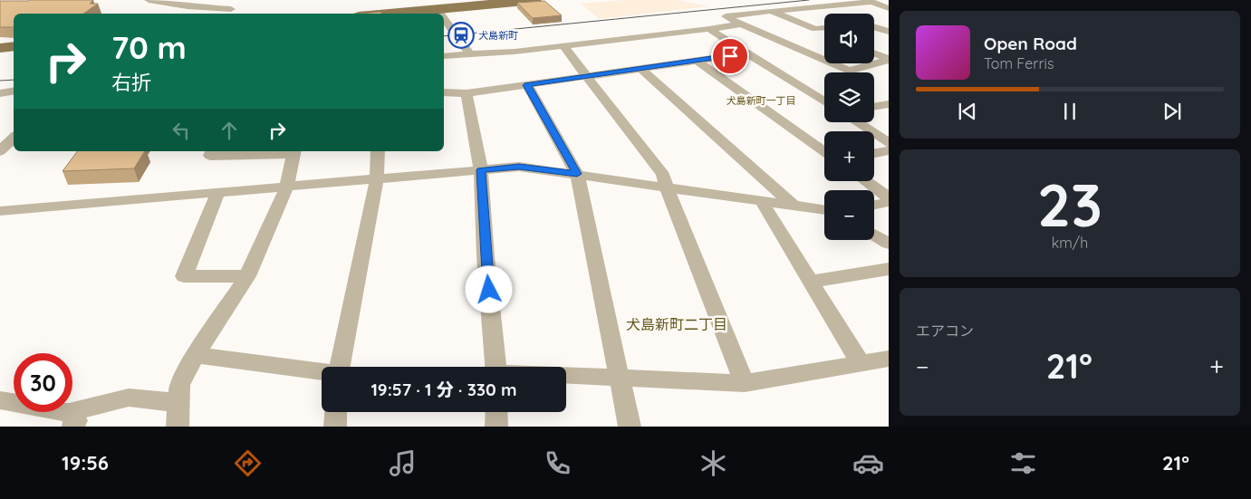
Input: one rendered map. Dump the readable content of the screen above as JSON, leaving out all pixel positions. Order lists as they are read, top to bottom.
{
  "districts": ["犬島新町一丁目", "犬島新町二丁目"],
  "places": {
    "station": ["犬島新町"]
  },
  "page": {
    "map_buttons": ["+", "−"],
    "turn": ["70 m", "右折"],
    "song": ["Open Road", "Tom Ferris"],
    "tile": [
      ["23", "km/h"],
      "エアコン"
    ],
    "heat": ["−", "21°", "+"],
    "limit": "30",
    "trip": "19:57 · 1 分 · 330 m",
    "tabs": ["19:56", "21°"]
  }
}
